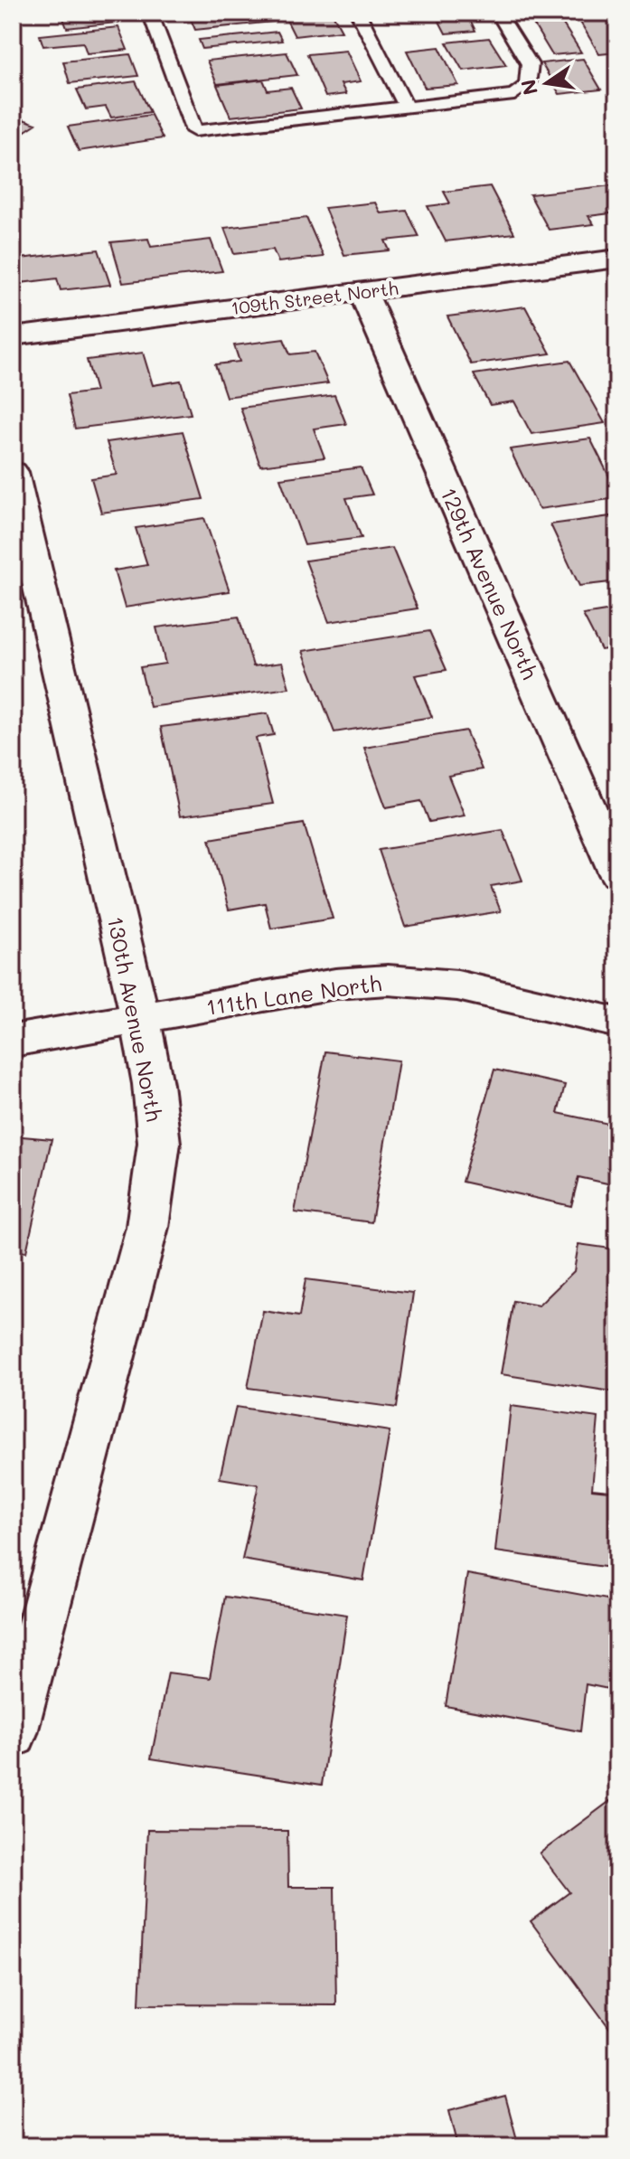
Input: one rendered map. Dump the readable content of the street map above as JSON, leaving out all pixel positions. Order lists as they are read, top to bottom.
{
  "streets": {
    "street": [
      "109th Street North",
      "129th Avenue North",
      "111th Lane North",
      "130th Avenue North"
    ]
  },
  "crossings": [
    ["109th Street North", "129th Avenue North"],
    ["111th Lane North", "130th Avenue North"]
  ],
  "north": "left"
}
